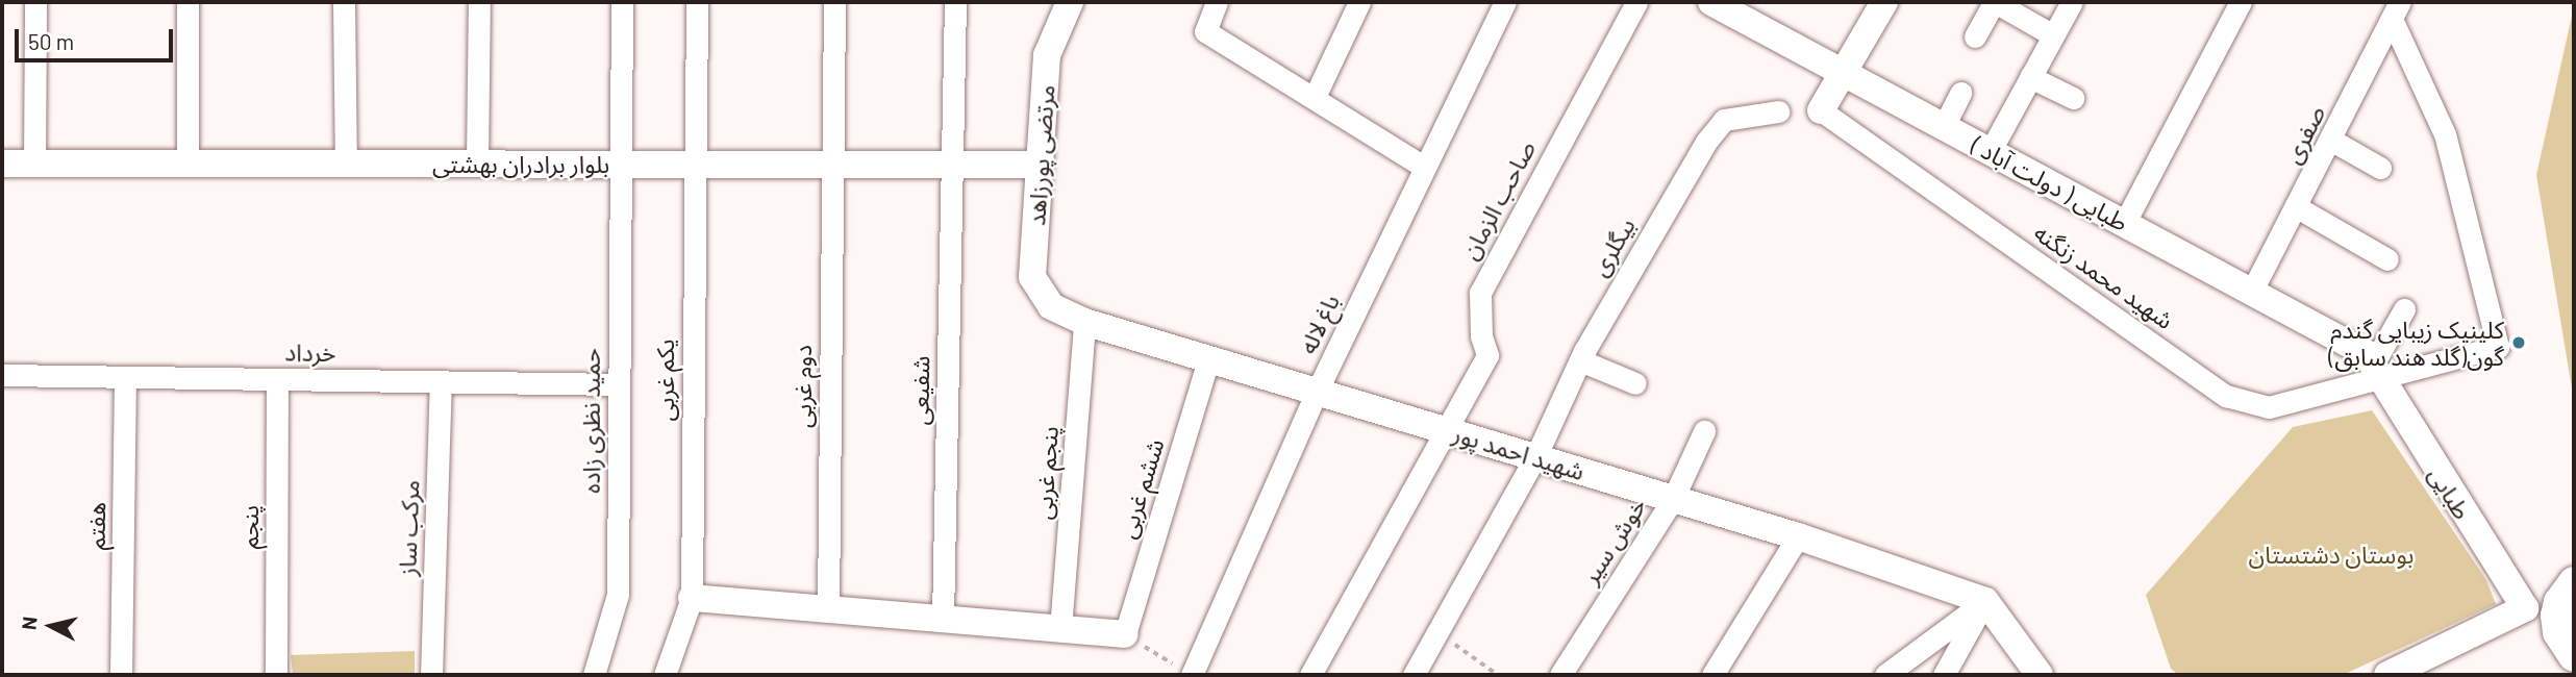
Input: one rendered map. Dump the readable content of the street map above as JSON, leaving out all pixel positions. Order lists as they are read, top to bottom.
{
  "streets": {
    "street": [
      "صفری",
      "مرتضی پورزاهد",
      "بلوار برادران بهشتی",
      "طبایی ( دولت آباد )",
      "صاحب الزمان",
      "بیگلری",
      "شهید محمد زنگنه",
      "باغ لاله",
      "خرداد",
      "یکم غربی",
      "دوم غربی",
      "شفیعی",
      "حمید نظری زاده",
      "شهید احمد پور",
      "پنجم غربی",
      "ششم غربی",
      "طبایی",
      "هفتم",
      "پنجم",
      "مرکب ساز",
      "خوش سیر"
    ]
  },
  "crossings": [
    ["صفری", "طبایی ( دولت آباد )"],
    ["صفری", "شهید محمد زنگنه"],
    ["مرتضی پورزاهد", "بلوار برادران بهشتی"],
    ["مرتضی پورزاهد", "شهید احمد پور"],
    ["بلوار برادران بهشتی", "یکم غربی"],
    ["بلوار برادران بهشتی", "دوم غربی"],
    ["بلوار برادران بهشتی", "شفیعی"],
    ["بلوار برادران بهشتی", "حمید نظری زاده"],
    ["طبایی ( دولت آباد )", "شهید محمد زنگنه"],
    ["طبایی ( دولت آباد )", "طبایی"],
    ["صاحب الزمان", "شهید احمد پور"],
    ["بیگلری", "شهید احمد پور"],
    ["شهید محمد زنگنه", "طبایی"],
    ["باغ لاله", "شهید احمد پور"],
    ["خرداد", "حمید نظری زاده"],
    ["خرداد", "هفتم"],
    ["خرداد", "پنجم"],
    ["خرداد", "مرکب ساز"],
    ["شهید احمد پور", "پنجم غربی"],
    ["شهید احمد پور", "ششم غربی"],
    ["شهید احمد پور", "خوش سیر"]
  ],
  "parks": ["بوستان دشتستان"],
  "places": ["کلینیک زیبایی گندم گون(گلد هند سابق)"],
  "scale_bar": "50 m",
  "north": "left"
}
